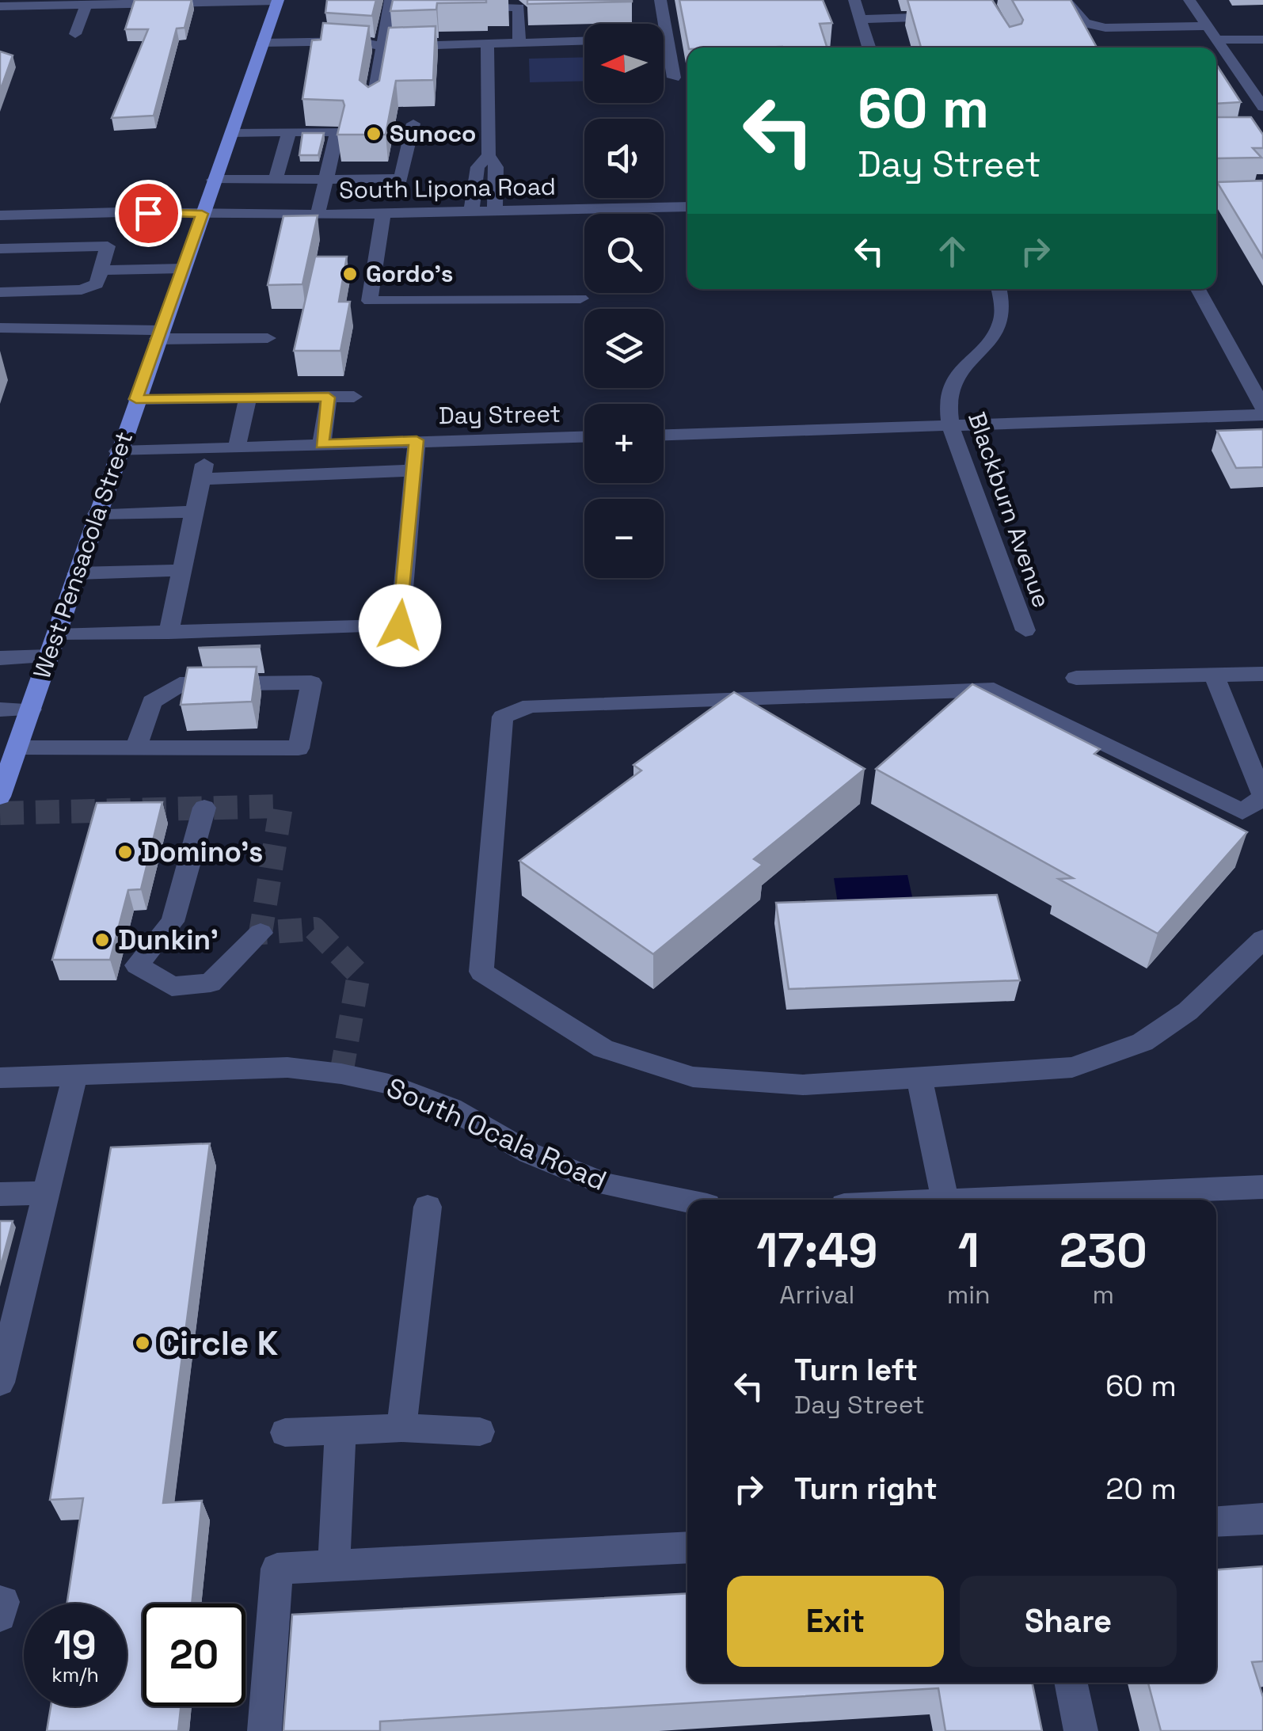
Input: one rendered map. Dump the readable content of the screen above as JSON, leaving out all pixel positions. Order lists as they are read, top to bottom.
{
  "streets": {
    "main road": ["West Pensacola Street"],
    "street": [
      "South Lipona Road",
      "Day Street",
      "Blackburn Avenue",
      "South Ocala Road"
    ]
  },
  "crossings": [
    ["South Lipona Road", "West Pensacola Street"],
    ["Day Street", "West Pensacola Street"]
  ],
  "places": [
    "Sunoco",
    "Gordo's",
    "Domino's",
    "Dunkin'",
    "Circle K"
  ],
  "north": "left",
  "page": {
    "map_buttons": ["+", "−"],
    "turn": ["60 m", "Day Street"],
    "eta": [
      "17:49",
      "Arrival",
      "1",
      "min",
      "230",
      "m"
    ],
    "list": [
      {
        "name": "Turn left",
        "note": "Day Street",
        "value": "60 m"
      },
      {
        "name": "Turn right",
        "value": "20 m"
      }
    ],
    "buttons": ["Exit", "Share"],
    "speed": "19 km/h",
    "limit": "20"
  }
}
